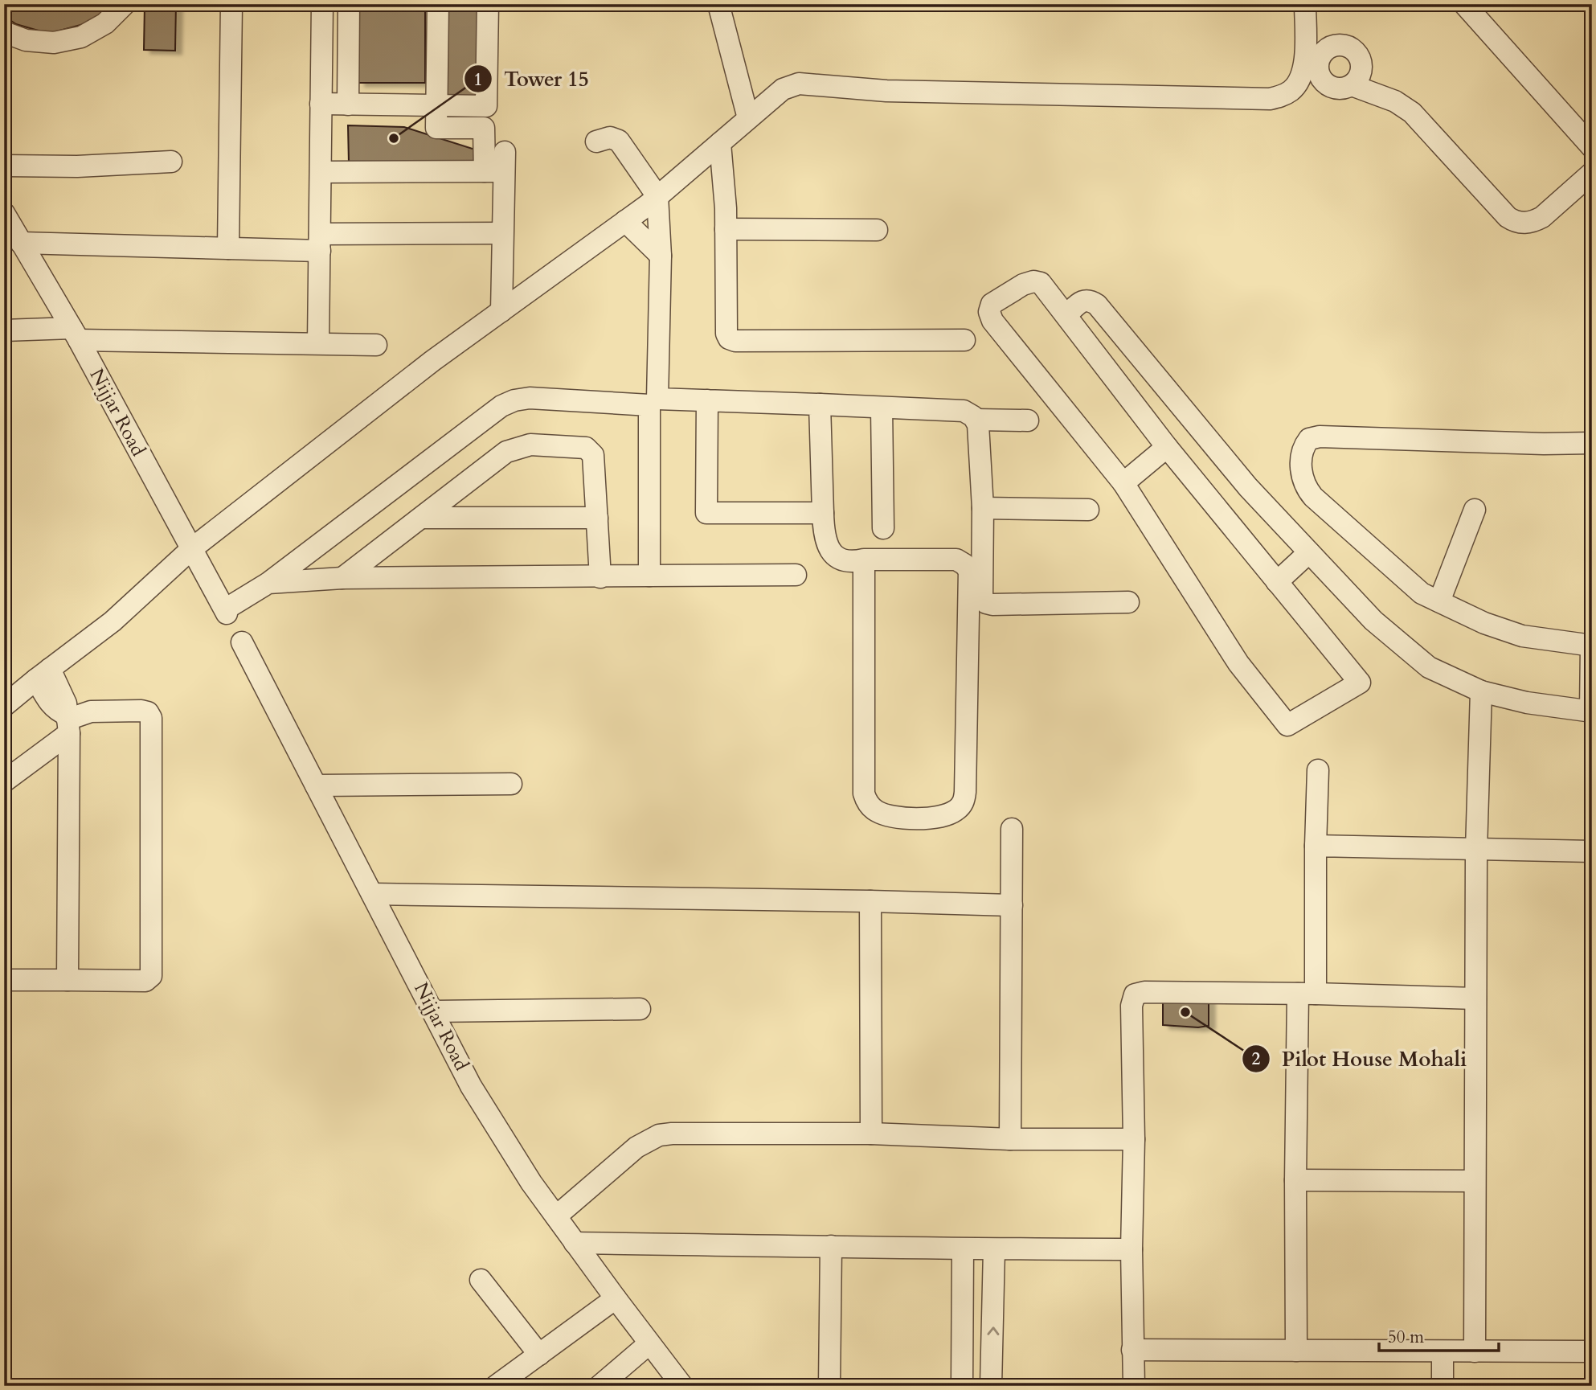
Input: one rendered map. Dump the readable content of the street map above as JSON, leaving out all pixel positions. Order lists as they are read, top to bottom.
{
  "streets": {
    "street": ["Nijjar Road"]
  },
  "places": ["Tower 15", "Pilot House Mohali"],
  "scale_bar": "50 m"
}
